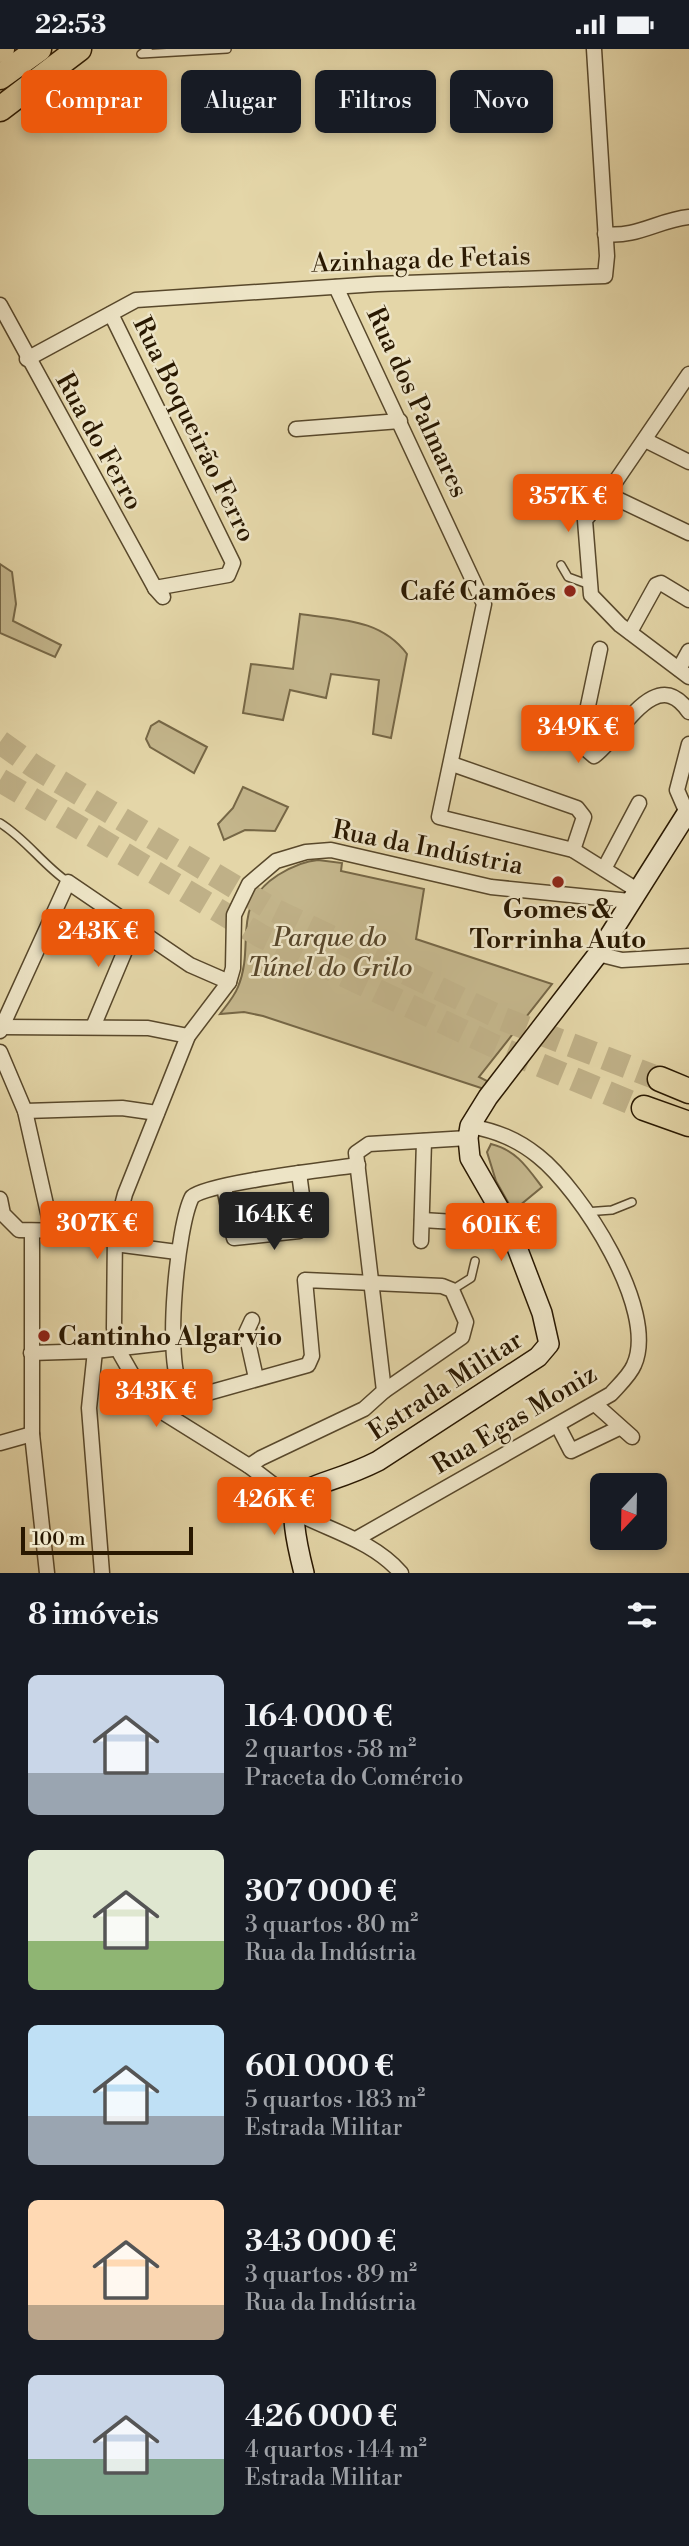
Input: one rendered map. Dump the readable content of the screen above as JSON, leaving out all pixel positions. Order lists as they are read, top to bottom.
{
  "streets": {
    "street": [
      "Azinhaga de Fetais",
      "Rua dos Palmares",
      "Rua Boqueirão Ferro",
      "Rua do Ferro",
      "Rua da Indústria",
      "Estrada Militar",
      "Rua Egas Moniz"
    ]
  },
  "crossings": [
    ["Azinhaga de Fetais", "Rua dos Palmares"],
    ["Azinhaga de Fetais", "Rua Boqueirão Ferro"],
    ["Azinhaga de Fetais", "Rua do Ferro"],
    ["Rua dos Palmares", "Rua da Indústria"],
    ["Rua Boqueirão Ferro", "Rua do Ferro"],
    ["Rua da Indústria", "Estrada Militar"],
    ["Rua da Indústria", "Rua Egas Moniz"],
    ["Estrada Militar", "Rua Egas Moniz"]
  ],
  "parks": ["Parque do Túnel do Grilo"],
  "places": ["Café Camões", "Gomes & Torrinha Auto", "Cantinho Algarvio"],
  "scale_bar": "100 m",
  "north": "bottom",
  "page": {
    "status": "22:53",
    "chip": [
      "Comprar",
      "Alugar",
      "Filtros",
      "Novo"
    ],
    "price": [
      "357K €",
      "349K €",
      "243K €",
      "164K €",
      "307K €",
      "601K €",
      "343K €",
      "426K €"
    ],
    "scale": "100 m",
    "heading": "8 imóveis",
    "list": [
      {
        "name": "164 000 €",
        "note": "2 quartos · 58 m² · Praceta do Comércio"
      },
      {
        "name": "307 000 €",
        "note": "3 quartos · 80 m² · Rua da Indústria"
      },
      {
        "name": "601 000 €",
        "note": "5 quartos · 183 m² · Estrada Militar"
      },
      {
        "name": "343 000 €",
        "note": "3 quartos · 89 m² · Rua da Indústria"
      },
      {
        "name": "426 000 €",
        "note": "4 quartos · 144 m² · Estrada Militar"
      }
    ]
  }
}
